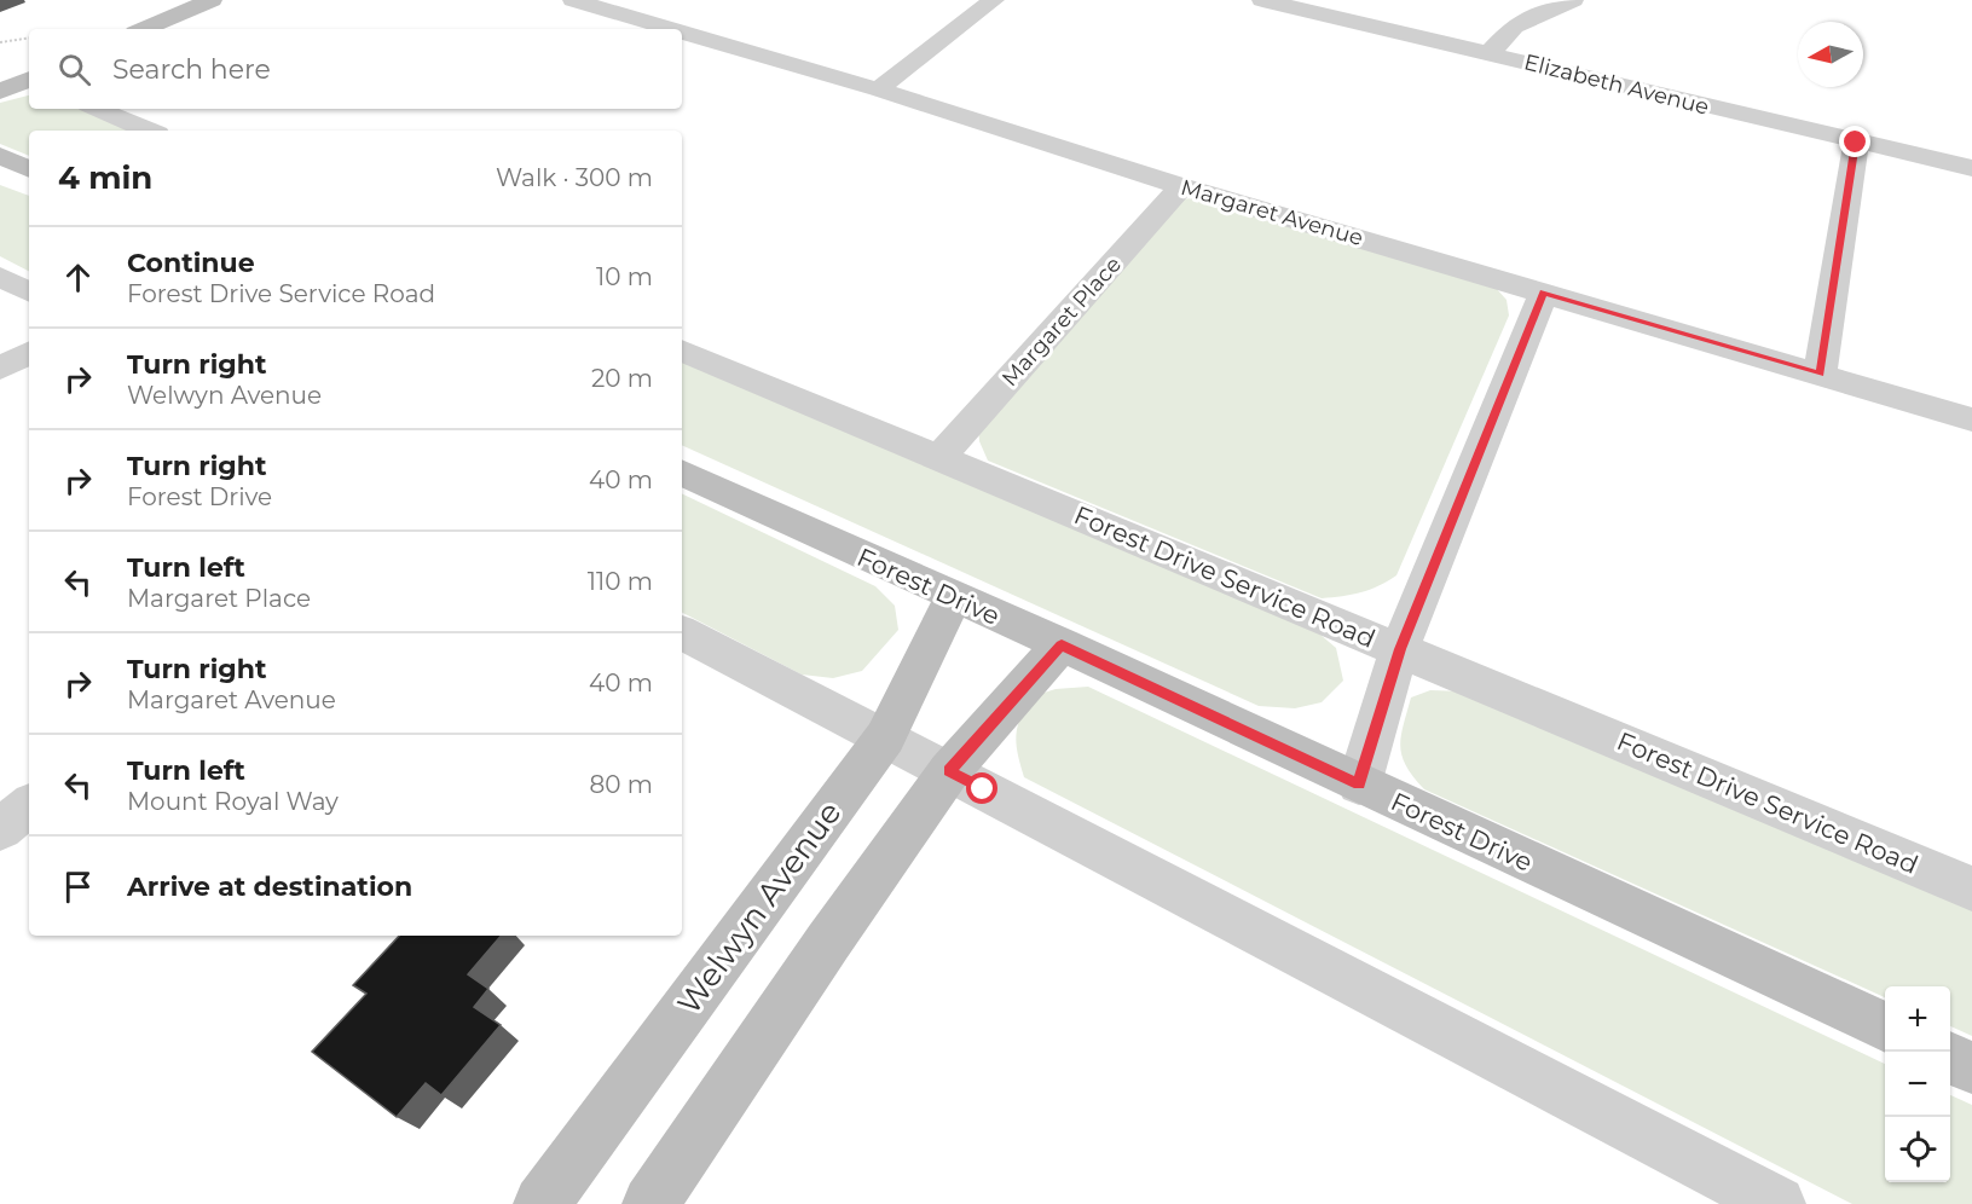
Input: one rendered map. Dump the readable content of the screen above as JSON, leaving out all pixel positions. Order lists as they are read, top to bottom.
{
  "streets": {
    "street": [
      "Elizabeth Avenue",
      "Margaret Avenue",
      "Margaret Place",
      "Forest Drive Service Road",
      "Forest Drive",
      "Welwyn Avenue"
    ]
  },
  "crossings": [
    ["Margaret Avenue", "Margaret Place"],
    ["Margaret Place", "Forest Drive Service Road"],
    ["Forest Drive", "Welwyn Avenue"]
  ],
  "north": "left",
  "page": {
    "search": "Search here",
    "heading": ["4 min", "Walk · 300 m"],
    "list": [
      ["Continue", "Forest Drive Service Road", "10 m"],
      ["Turn right", "Welwyn Avenue", "20 m"],
      ["Turn right", "Forest Drive", "40 m"],
      ["Turn left", "Margaret Place", "110 m"],
      ["Turn right", "Margaret Avenue", "40 m"],
      ["Turn left", "Mount Royal Way", "80 m"],
      "Arrive at destination"
    ],
    "map_buttons": ["+", "−"]
  }
}
